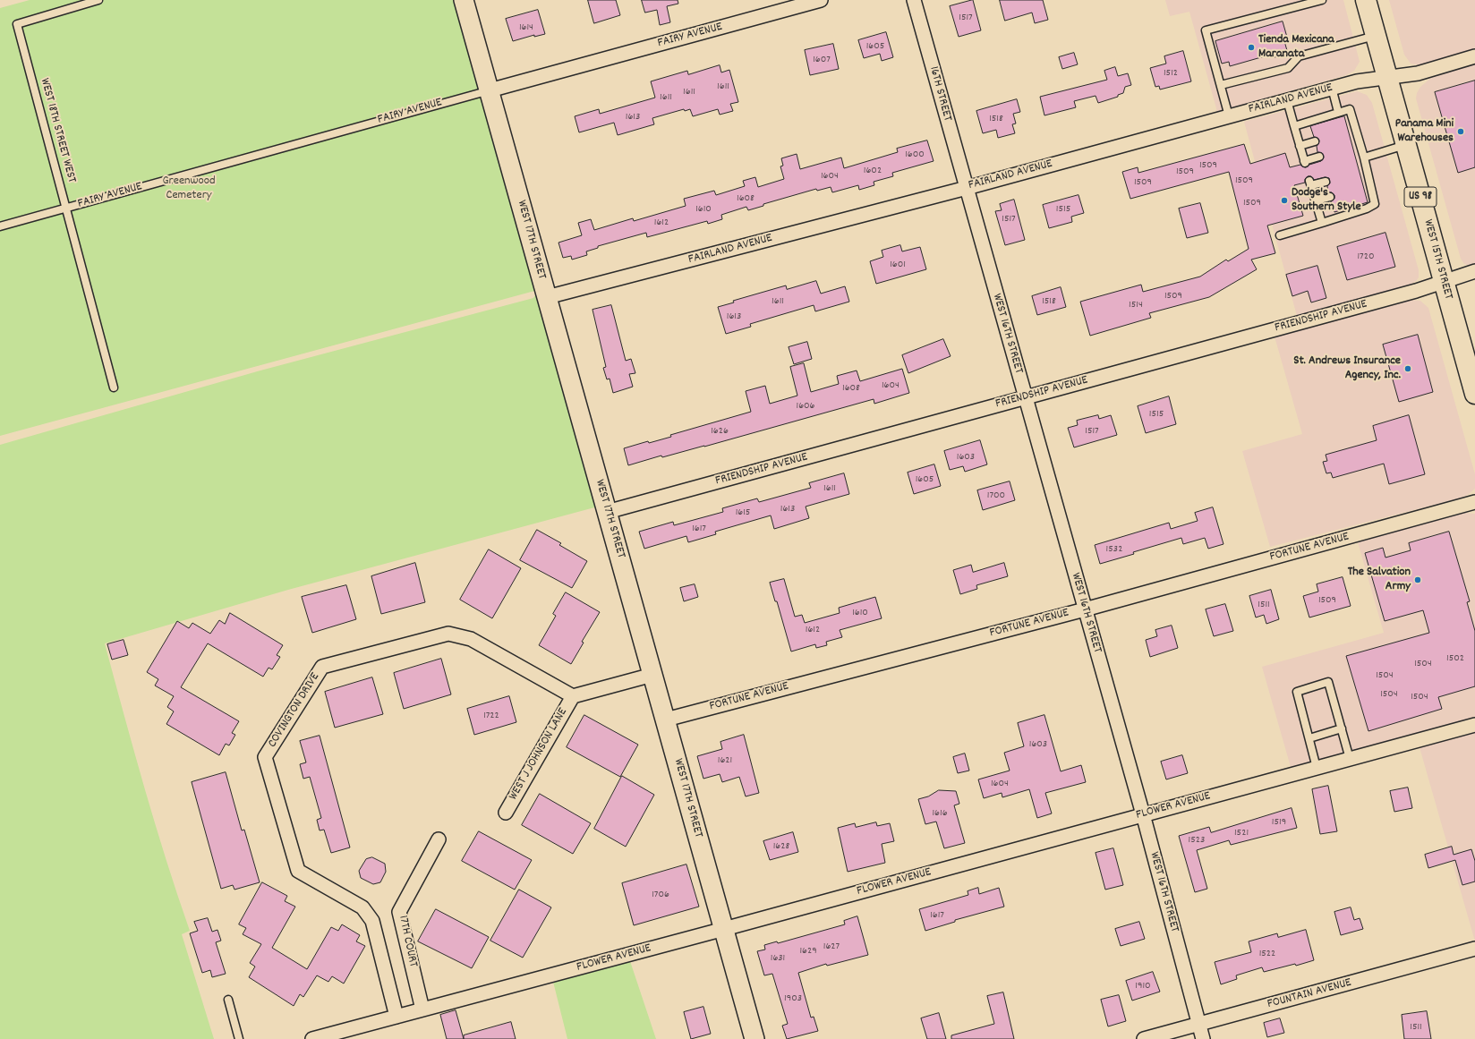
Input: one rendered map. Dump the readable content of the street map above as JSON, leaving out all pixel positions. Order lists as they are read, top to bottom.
{
  "streets": {
    "highway": ["US 98", "WEST 15TH STREET"],
    "main road": ["WEST 17TH STREET"],
    "street": [
      "FAIRY AVENUE",
      "16TH STREET",
      "FAIRLAND AVENUE",
      "FRIENDSHIP AVENUE",
      "WEST 16TH STREET",
      "FORTUNE AVENUE",
      "COVINGTON DRIVE",
      "WEST J JOHNSON LANE",
      "FLOWER AVENUE",
      "17TH COURT",
      "FOUNTAIN AVENUE"
    ],
    "lane": ["WEST 18TH STREET WEST"]
  },
  "crossings": [
    ["FAIRY AVENUE", "WEST 18TH STREET WEST"],
    ["FAIRY AVENUE", "WEST 17TH STREET"],
    ["16TH STREET", "FAIRLAND AVENUE"],
    ["16TH STREET", "WEST 16TH STREET"],
    ["FAIRLAND AVENUE", "WEST 17TH STREET"],
    ["FAIRLAND AVENUE", "WEST 15TH STREET"],
    ["FAIRLAND AVENUE", "WEST 16TH STREET"],
    ["WEST 17TH STREET", "FRIENDSHIP AVENUE"],
    ["WEST 17TH STREET", "FORTUNE AVENUE"],
    ["WEST 17TH STREET", "FLOWER AVENUE"],
    ["WEST 15TH STREET", "FRIENDSHIP AVENUE"],
    ["FRIENDSHIP AVENUE", "WEST 16TH STREET"],
    ["WEST 16TH STREET", "FORTUNE AVENUE"],
    ["WEST 16TH STREET", "FLOWER AVENUE"],
    ["WEST 16TH STREET", "FOUNTAIN AVENUE"],
    ["COVINGTON DRIVE", "WEST J JOHNSON LANE"],
    ["COVINGTON DRIVE", "FLOWER AVENUE"],
    ["FLOWER AVENUE", "17TH COURT"]
  ],
  "parks": ["Greenwood Cemetery"],
  "places": [
    "Tienda Mexicana Maranata",
    "Panama Mini Warehouses",
    "Dodge's Southern Style",
    "St. Andrews Insurance Agency, Inc.",
    "The Salvation Army"
  ],
  "house_numbers": [
    "1517",
    "1614",
    "1605",
    "1607",
    "1512",
    "1611",
    "1611",
    "1611",
    "1613",
    "1518",
    "1600",
    "1509",
    "1602",
    "1509",
    "1604",
    "1509",
    "1509",
    "1608",
    "1509",
    "1610",
    "1515",
    "1517",
    "1612",
    "1720",
    "1601",
    "1509",
    "1611",
    "1518",
    "1514",
    "1613",
    "1604",
    "1608",
    "1606",
    "1515",
    "1626",
    "1517",
    "1603",
    "1605",
    "1611",
    "1700",
    "1613",
    "1615",
    "1617",
    "1532",
    "1509",
    "1511",
    "1610",
    "1612",
    "1502",
    "1504",
    "1504",
    "1504",
    "1504",
    "1722",
    "1603",
    "1621",
    "1604",
    "1616",
    "1519",
    "1521",
    "1523",
    "1628",
    "1706",
    "1617",
    "1627",
    "1629",
    "1522",
    "1631",
    "1910",
    "1903",
    "1511"
  ]
}
